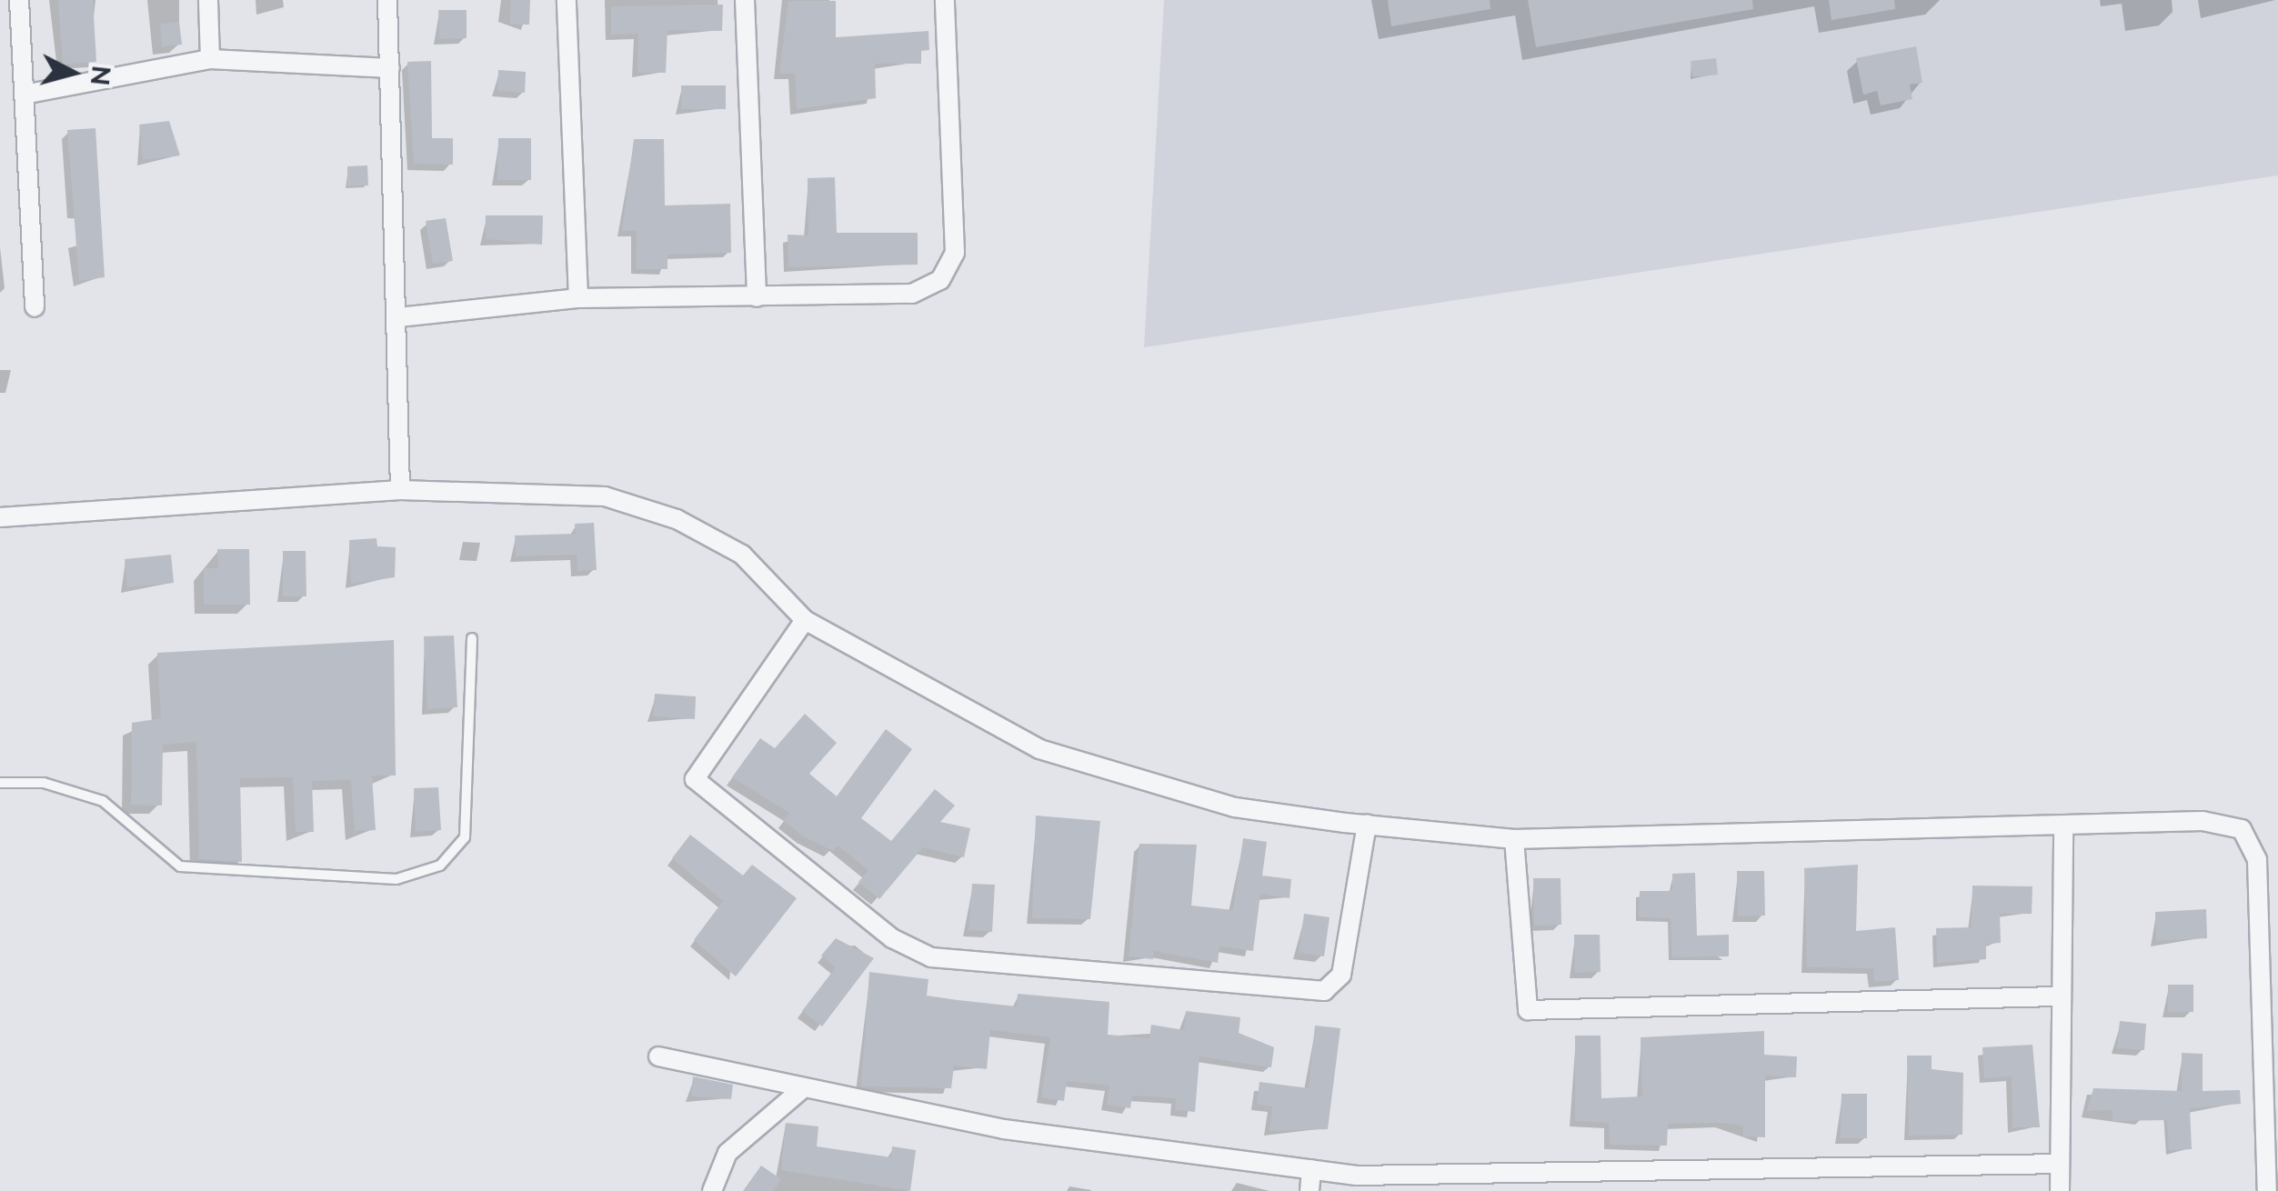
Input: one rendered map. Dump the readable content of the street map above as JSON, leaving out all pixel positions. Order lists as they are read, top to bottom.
{
  "north": "right"
}
